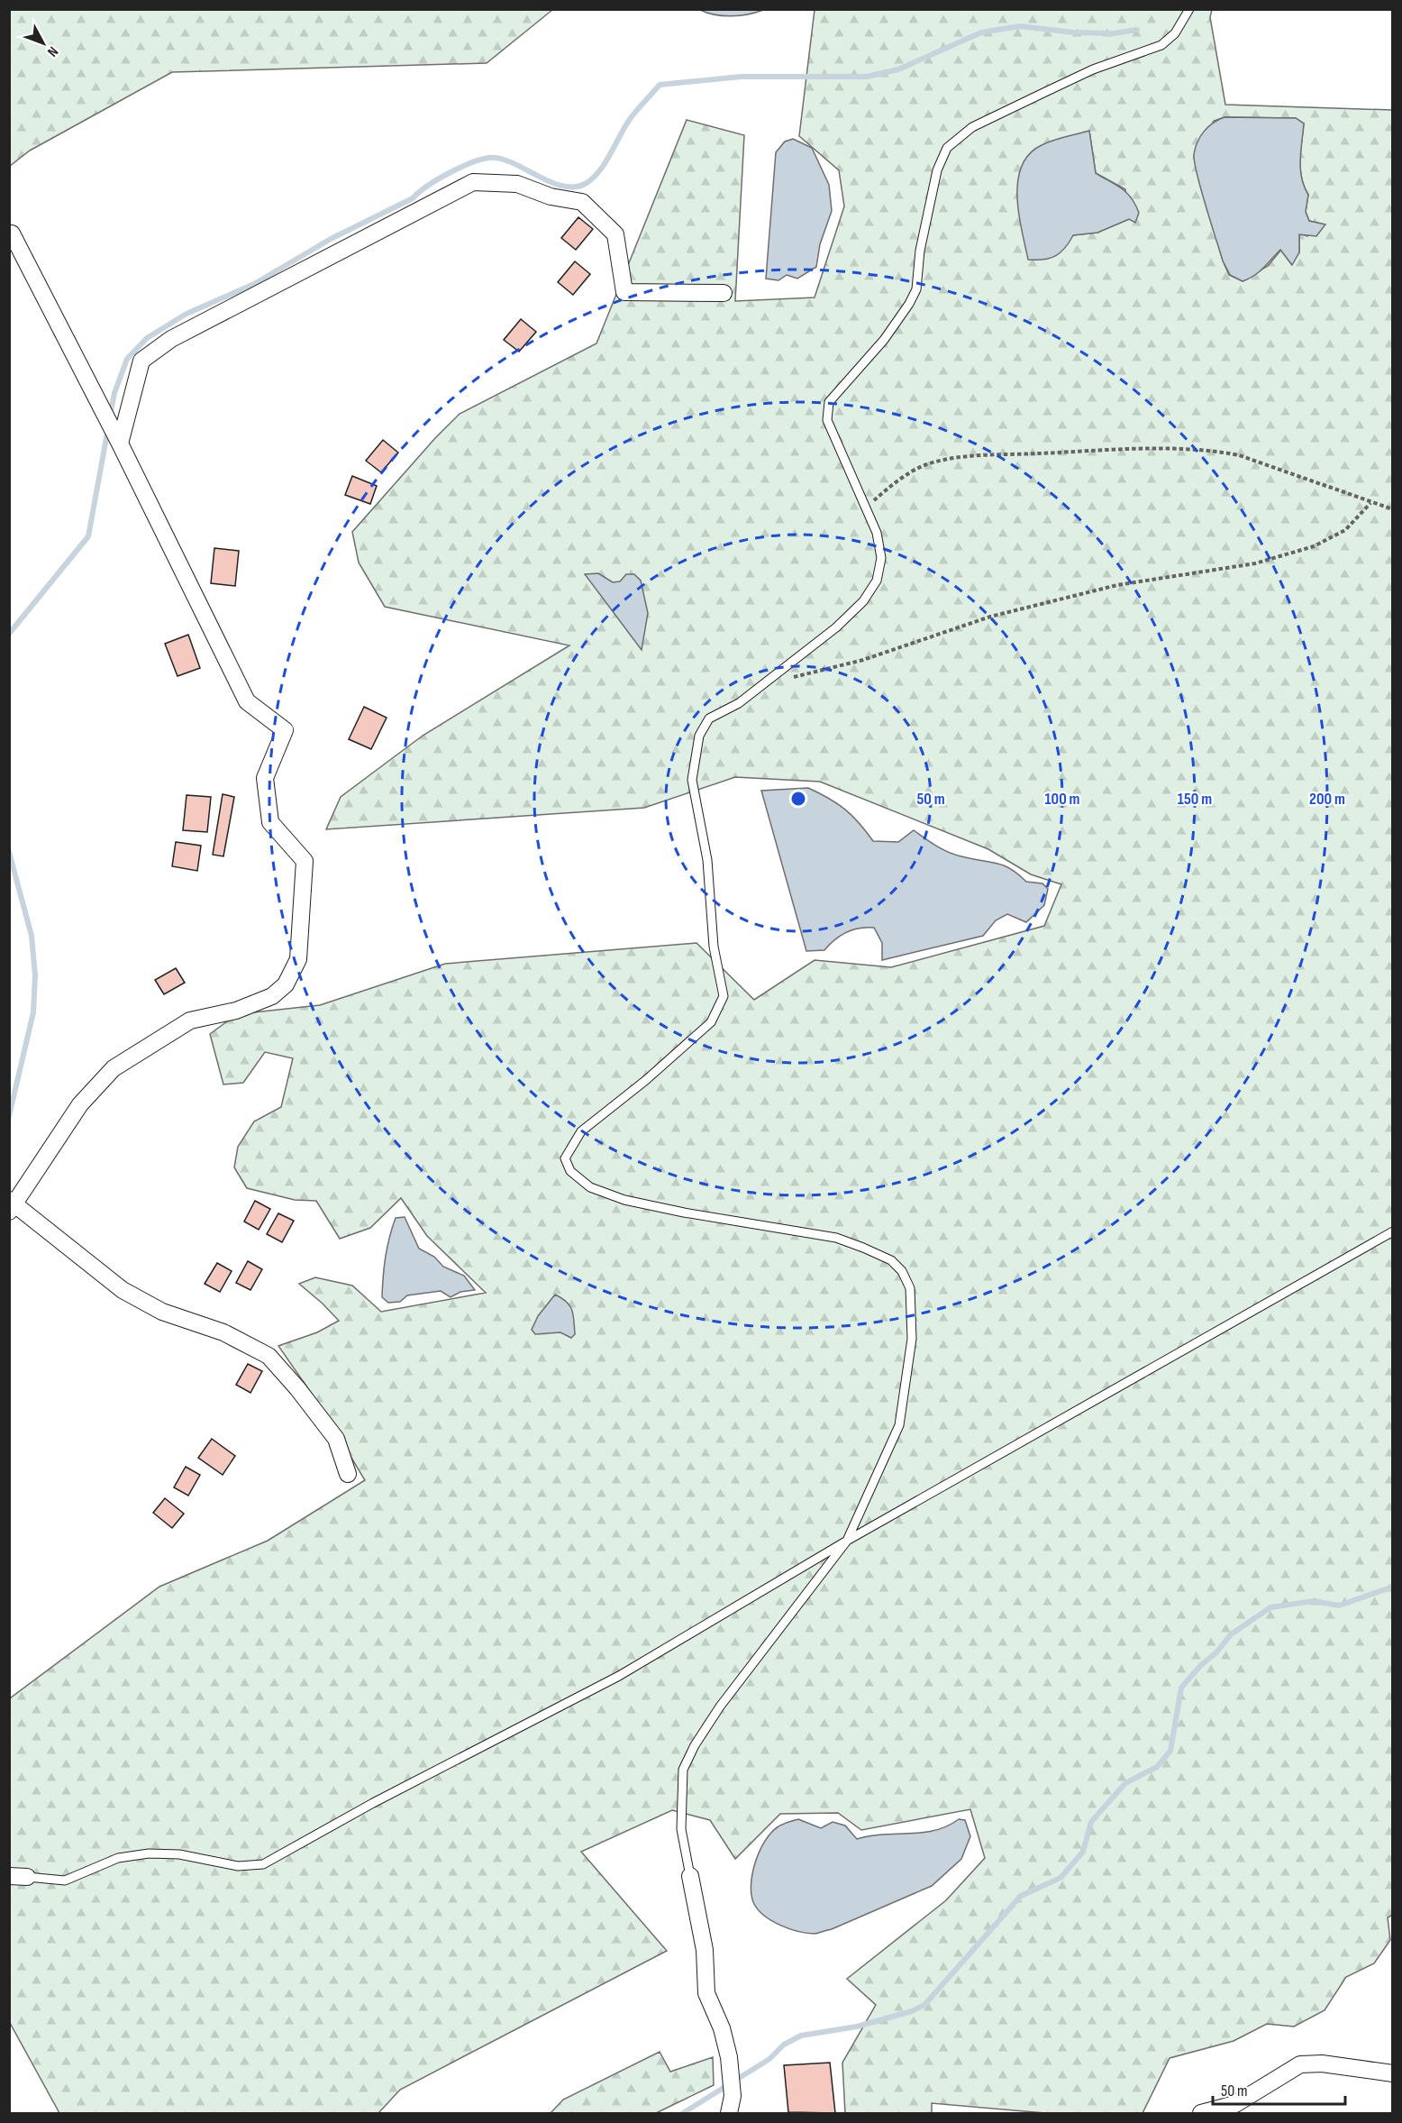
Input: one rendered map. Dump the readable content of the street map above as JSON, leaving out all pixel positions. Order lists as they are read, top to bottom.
{
  "scale_bar": "50 m",
  "north": "bottom right",
  "rings": [
    "50 m",
    "100 m",
    "150 m",
    "200 m"
  ]
}
